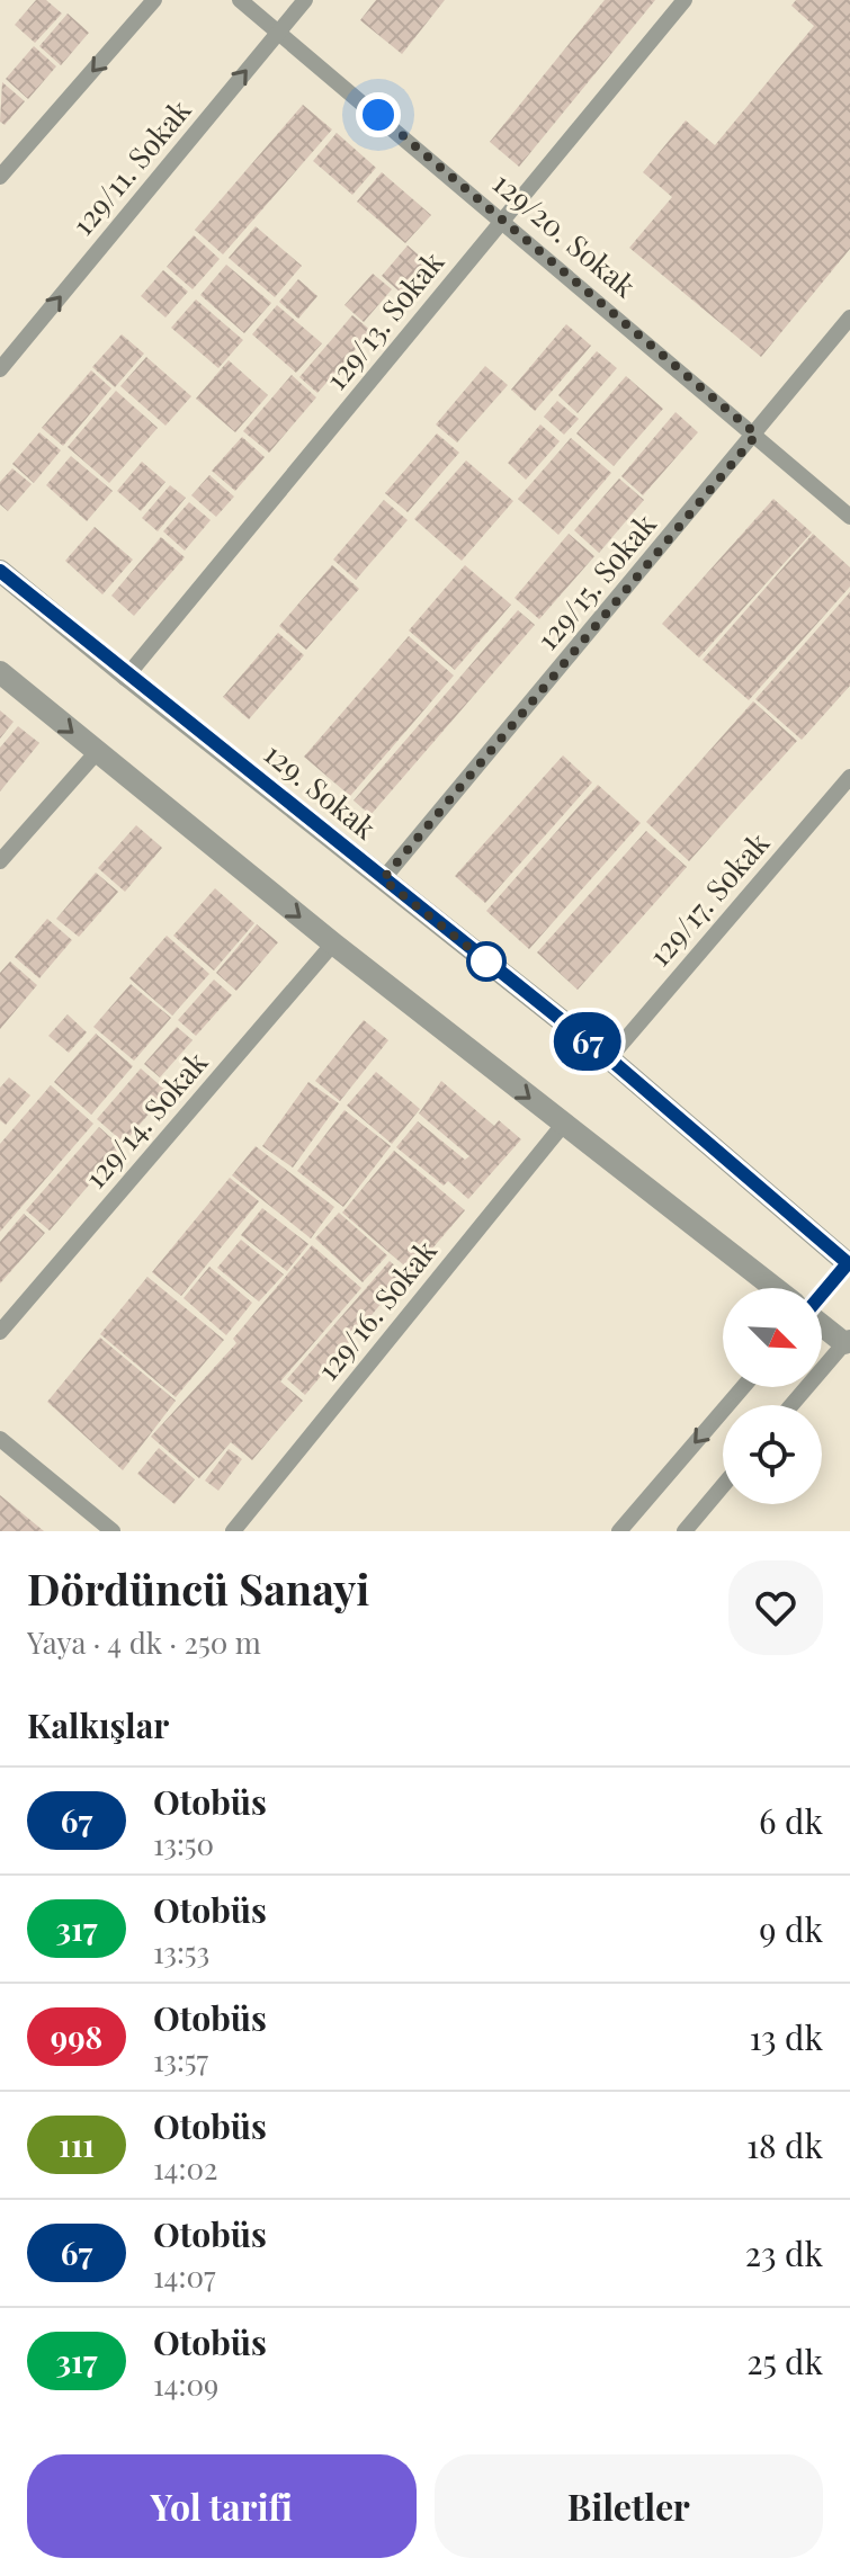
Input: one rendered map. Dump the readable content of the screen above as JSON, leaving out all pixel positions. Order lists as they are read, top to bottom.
{
  "streets": {
    "street": ["129. Sokak"],
    "lane": [
      "129/11. Sokak",
      "129/20. Sokak",
      "129/13. Sokak",
      "129/15. Sokak",
      "129/17. Sokak",
      "129/14. Sokak",
      "129/16. Sokak"
    ]
  },
  "crossings": [
    ["129/11. Sokak", "129/20. Sokak"],
    ["129/20. Sokak", "129/13. Sokak"],
    ["129/20. Sokak", "129/15. Sokak"],
    ["129/13. Sokak", "129. Sokak"],
    ["129/15. Sokak", "129. Sokak"],
    ["129. Sokak", "129/17. Sokak"]
  ],
  "lines": ["bus line 67"],
  "north": "bottom right",
  "page": {
    "on_map": "67",
    "heading": [
      ["Dördüncü Sanayi", "Yaya · 4 dk · 250 m"],
      "Kalkışlar"
    ],
    "list": [
      {
        "mark": "67",
        "name": "Otobüs",
        "note": "13:50",
        "value": "6 dk"
      },
      {
        "mark": "317",
        "name": "Otobüs",
        "note": "13:53",
        "value": "9 dk"
      },
      {
        "mark": "998",
        "name": "Otobüs",
        "note": "13:57",
        "value": "13 dk"
      },
      {
        "mark": "111",
        "name": "Otobüs",
        "note": "14:02",
        "value": "18 dk"
      },
      {
        "mark": "67",
        "name": "Otobüs",
        "note": "14:07",
        "value": "23 dk"
      },
      {
        "mark": "317",
        "name": "Otobüs",
        "note": "14:09",
        "value": "25 dk"
      }
    ],
    "buttons": ["Yol tarifi", "Biletler"]
  }
}
